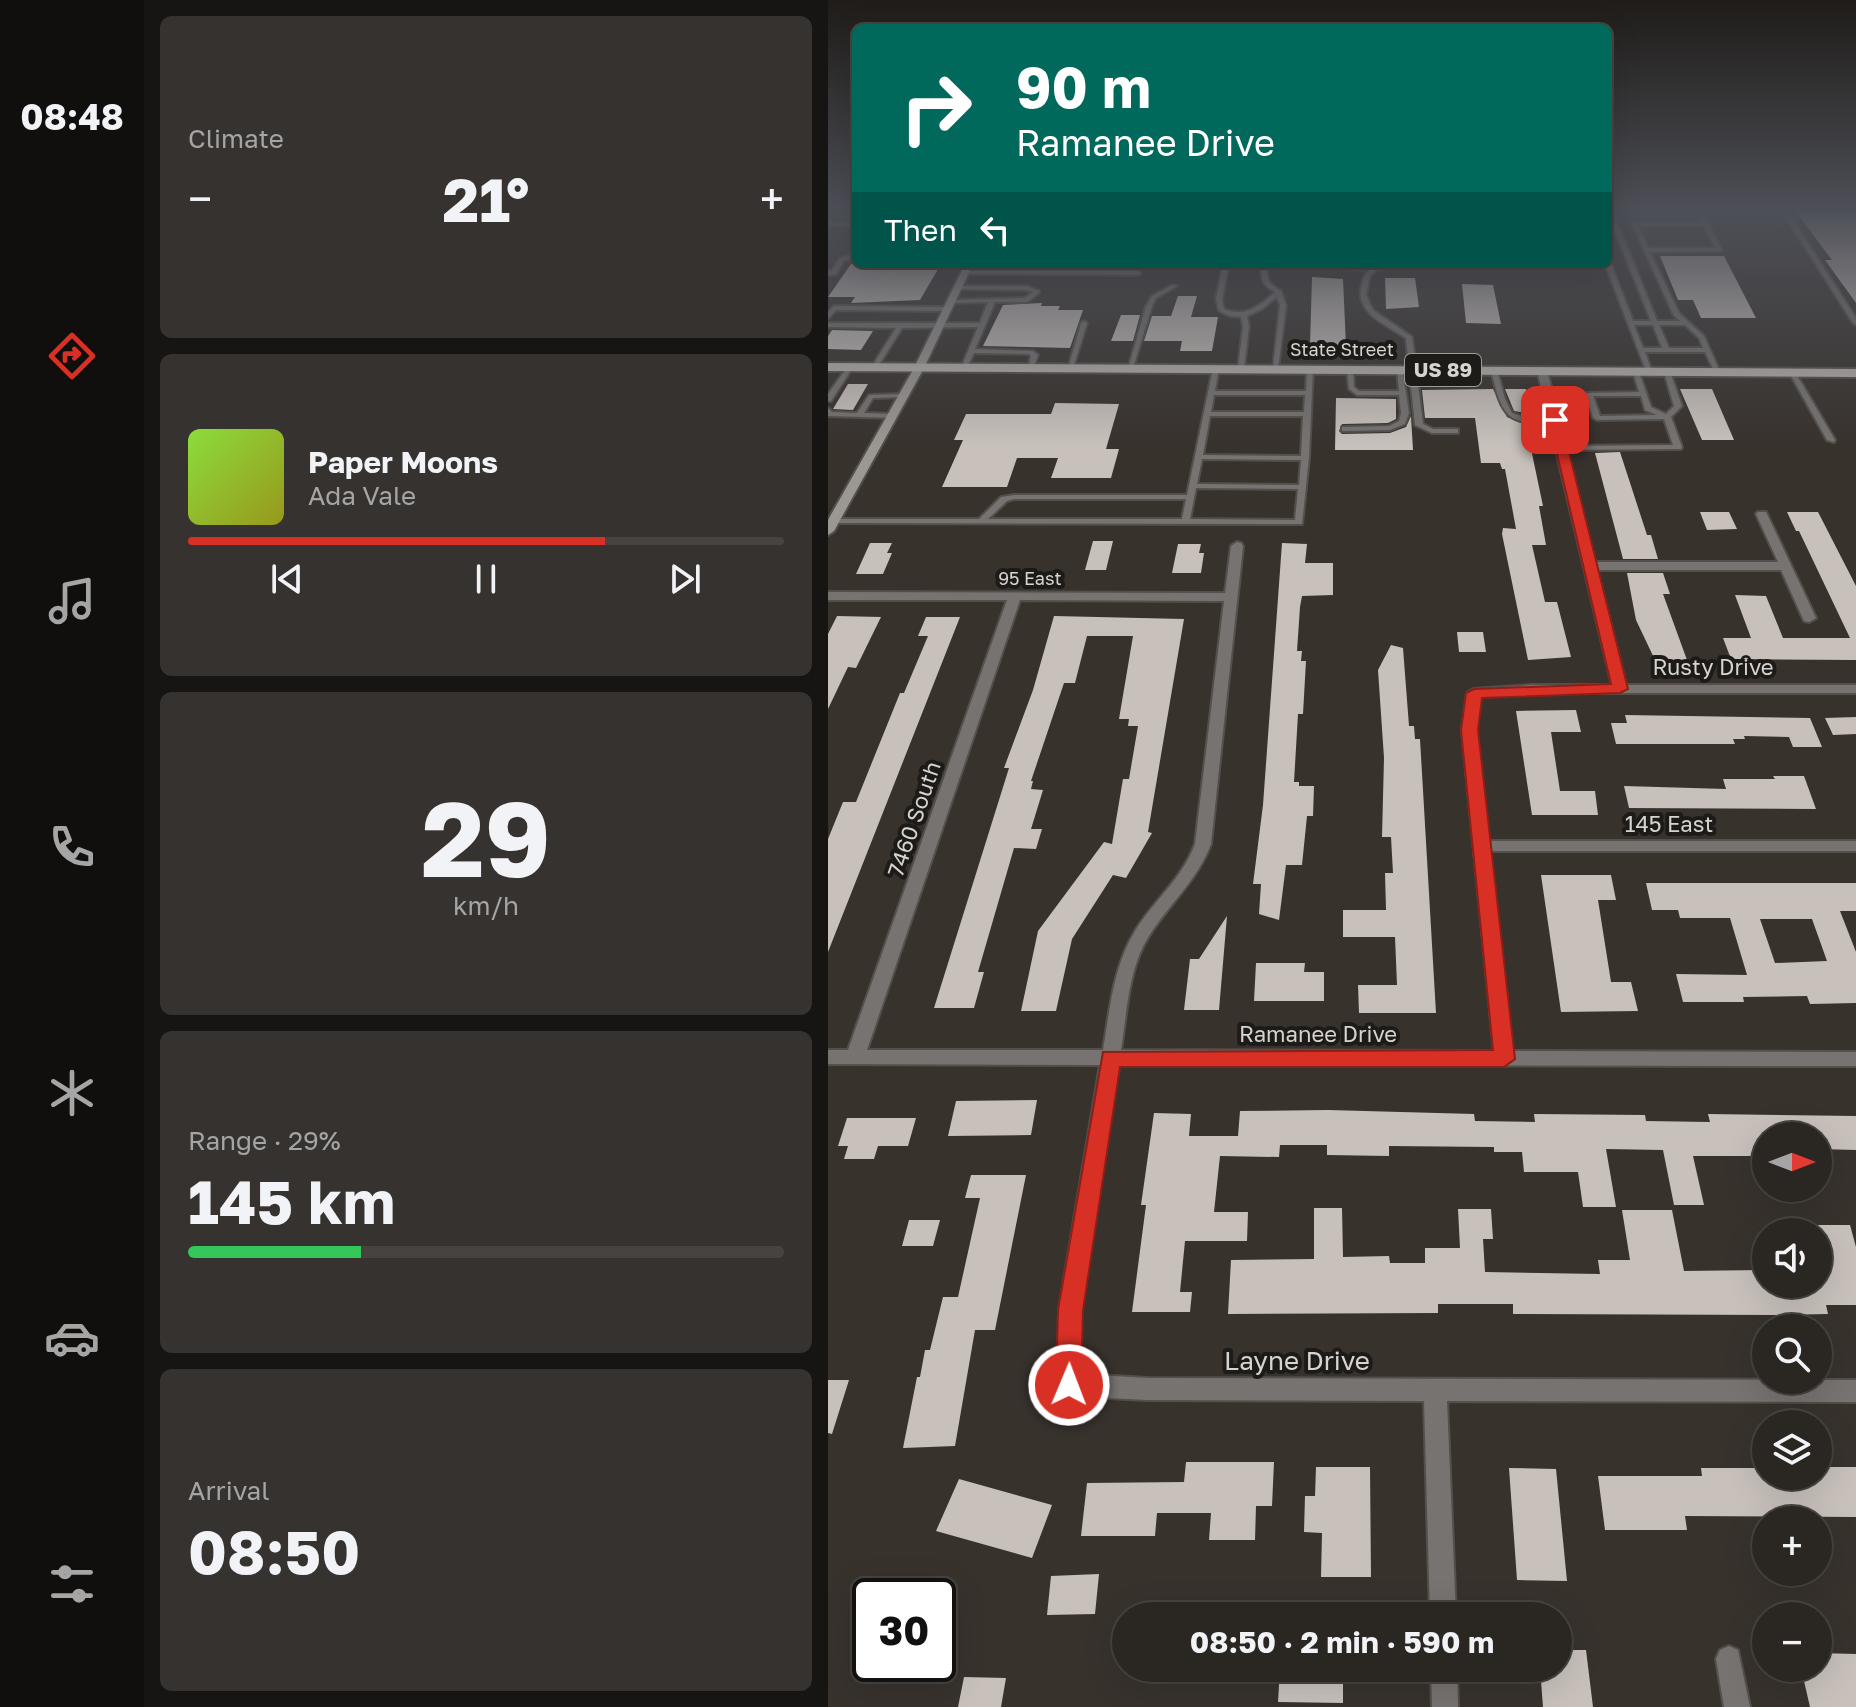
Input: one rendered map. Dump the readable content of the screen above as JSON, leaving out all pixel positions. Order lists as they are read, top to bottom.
{
  "streets": {
    "main road": ["State Street", "US 89"],
    "street": [
      "95 East",
      "Rusty Drive",
      "7460 South",
      "145 East",
      "Ramanee Drive",
      "Layne Drive"
    ]
  },
  "crossings": [
    ["95 East", "7460 South"],
    ["Rusty Drive", "145 East"],
    ["7460 South", "Ramanee Drive"],
    ["Ramanee Drive", "Layne Drive"]
  ],
  "north": "right",
  "page": {
    "tabs": "08:48",
    "tile": [
      "Climate",
      ["29", "km/h"],
      ["Range · 29%", "145 km"],
      ["Arrival", "08:50"]
    ],
    "turn": ["90 m", "Ramanee Drive"],
    "heat": ["−", "21°", "+"],
    "then": "Then",
    "song": ["Paper Moons", "Ada Vale"],
    "map_buttons": ["+", "−"],
    "limit": "30",
    "trip": "08:50 · 2 min · 590 m"
  }
}
